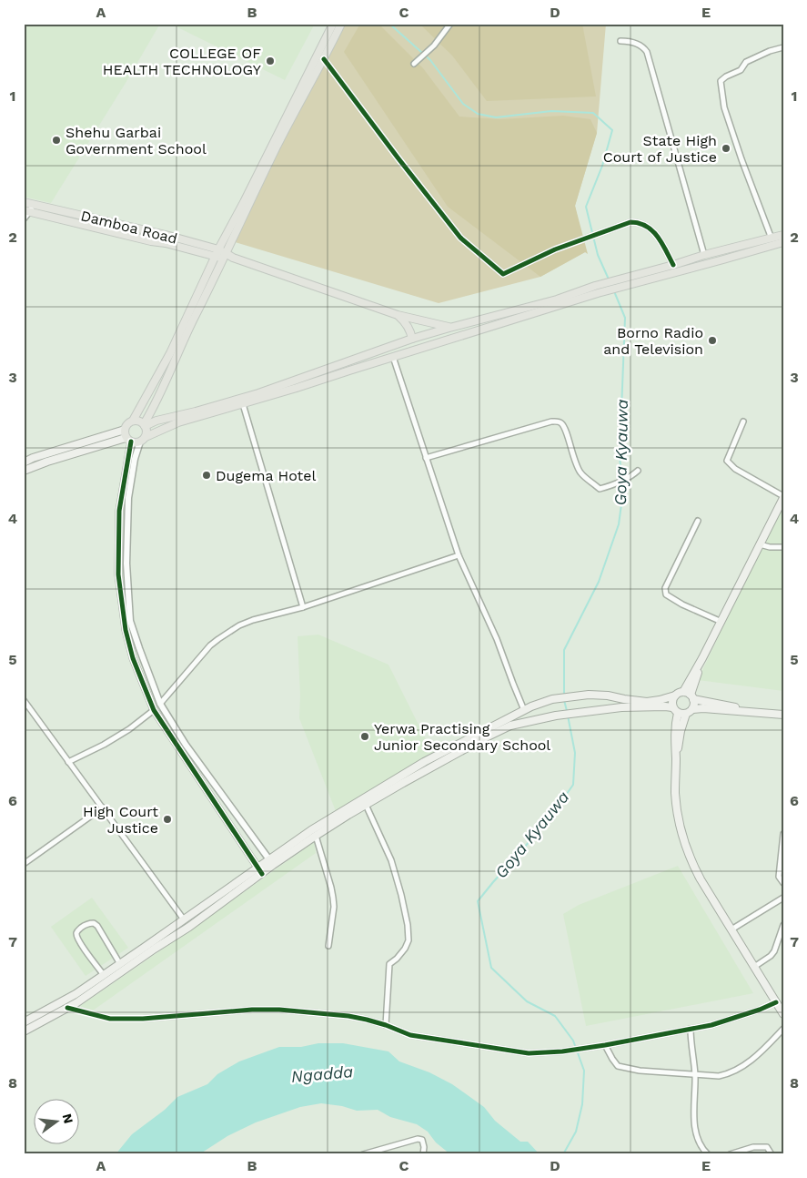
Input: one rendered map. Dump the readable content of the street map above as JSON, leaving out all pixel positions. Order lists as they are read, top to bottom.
{
  "streets": {
    "main road": ["Damboa Road"]
  },
  "water": ["Goya Kyauwa", "Ngadda"],
  "places": [
    "COLLEGE OF HEALTH TECHNOLOGY",
    "Shehu Garbai Government School",
    "State High Court of Justice",
    "Borno Radio and Television",
    "Dugema Hotel",
    "Yerwa Practising Junior Secondary School",
    "High Court Justice"
  ],
  "north": "right",
  "grid": {
    "columns": [
      "A",
      "B",
      "C",
      "D",
      "E"
    ],
    "rows": [
      "1",
      "2",
      "3",
      "4",
      "5",
      "6",
      "7",
      "8"
    ]
  }
}
